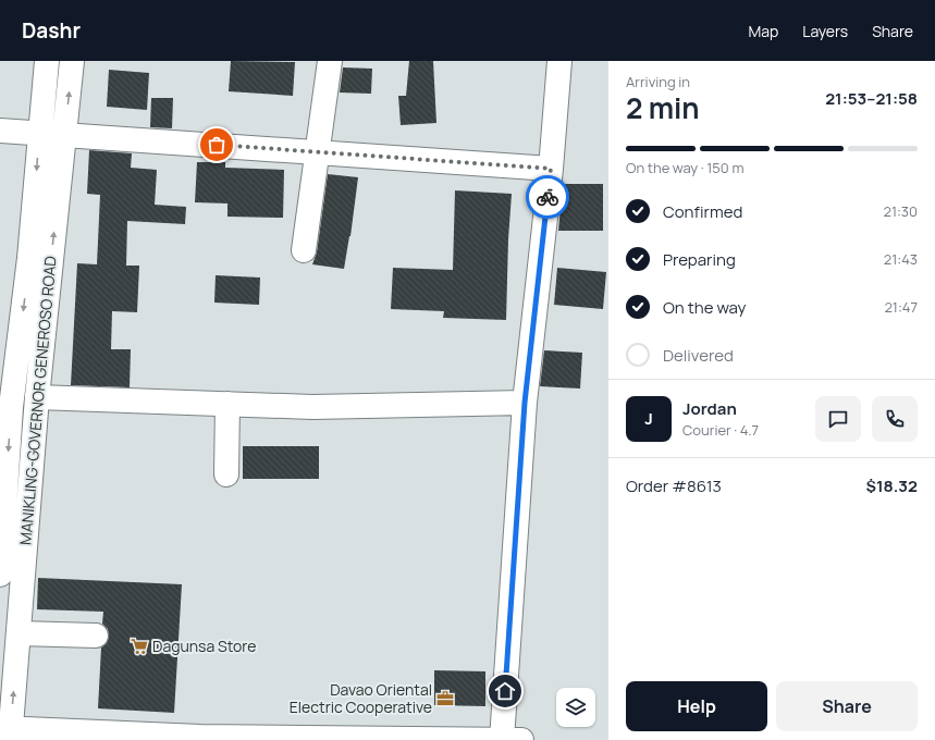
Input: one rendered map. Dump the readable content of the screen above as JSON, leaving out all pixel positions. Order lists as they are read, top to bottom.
{
  "streets": {
    "street": ["MANIKLING-GOVERNOR GENEROSO ROAD"]
  },
  "places": {
    "supermarket": ["Dagunsa Store"],
    "office": ["Davao Oriental Electric Cooperative"]
  },
  "page": {
    "header": "Dashr",
    "nav": ["Map", "Layers", "Share"],
    "heading": ["2 min", "Arriving in", "21:53–21:58"],
    "panel": [
      "Jordan",
      "Courier · 4.7",
      "Order #8613",
      "$18.32"
    ],
    "bar": "On the way · 150 m",
    "list": [
      ["Confirmed", "21:30"],
      ["Preparing", "21:43"],
      ["On the way", "21:47"],
      "Delivered"
    ],
    "round": "J",
    "buttons": ["Help", "Share"]
  }
}
